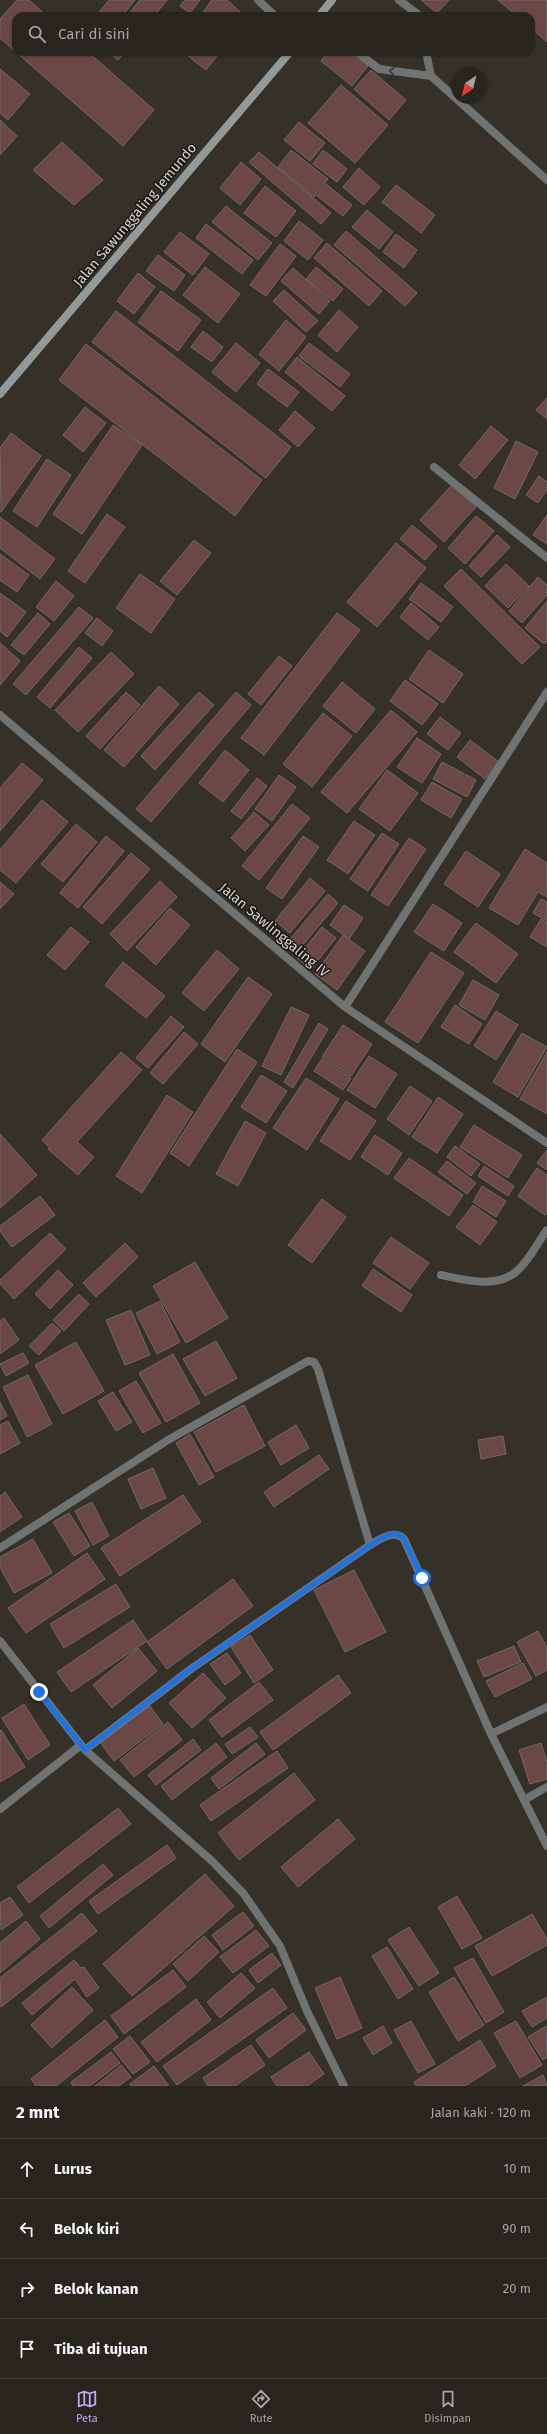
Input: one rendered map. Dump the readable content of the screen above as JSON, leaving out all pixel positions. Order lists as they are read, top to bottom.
{
  "streets": {
    "main road": ["Jalan Sawunggaling Jemundo"],
    "street": ["Jalan Sawlinggaling IV"]
  },
  "north": "bottom left",
  "page": {
    "search": "Cari di sini",
    "heading": ["2 mnt", "Jalan kaki · 120 m"],
    "list": [
      ["Lurus", "10 m"],
      ["Belok kiri", "90 m"],
      ["Belok kanan", "20 m"],
      "Tiba di tujuan"
    ],
    "nav": ["Peta", "Rute", "Disimpan"]
  }
}
